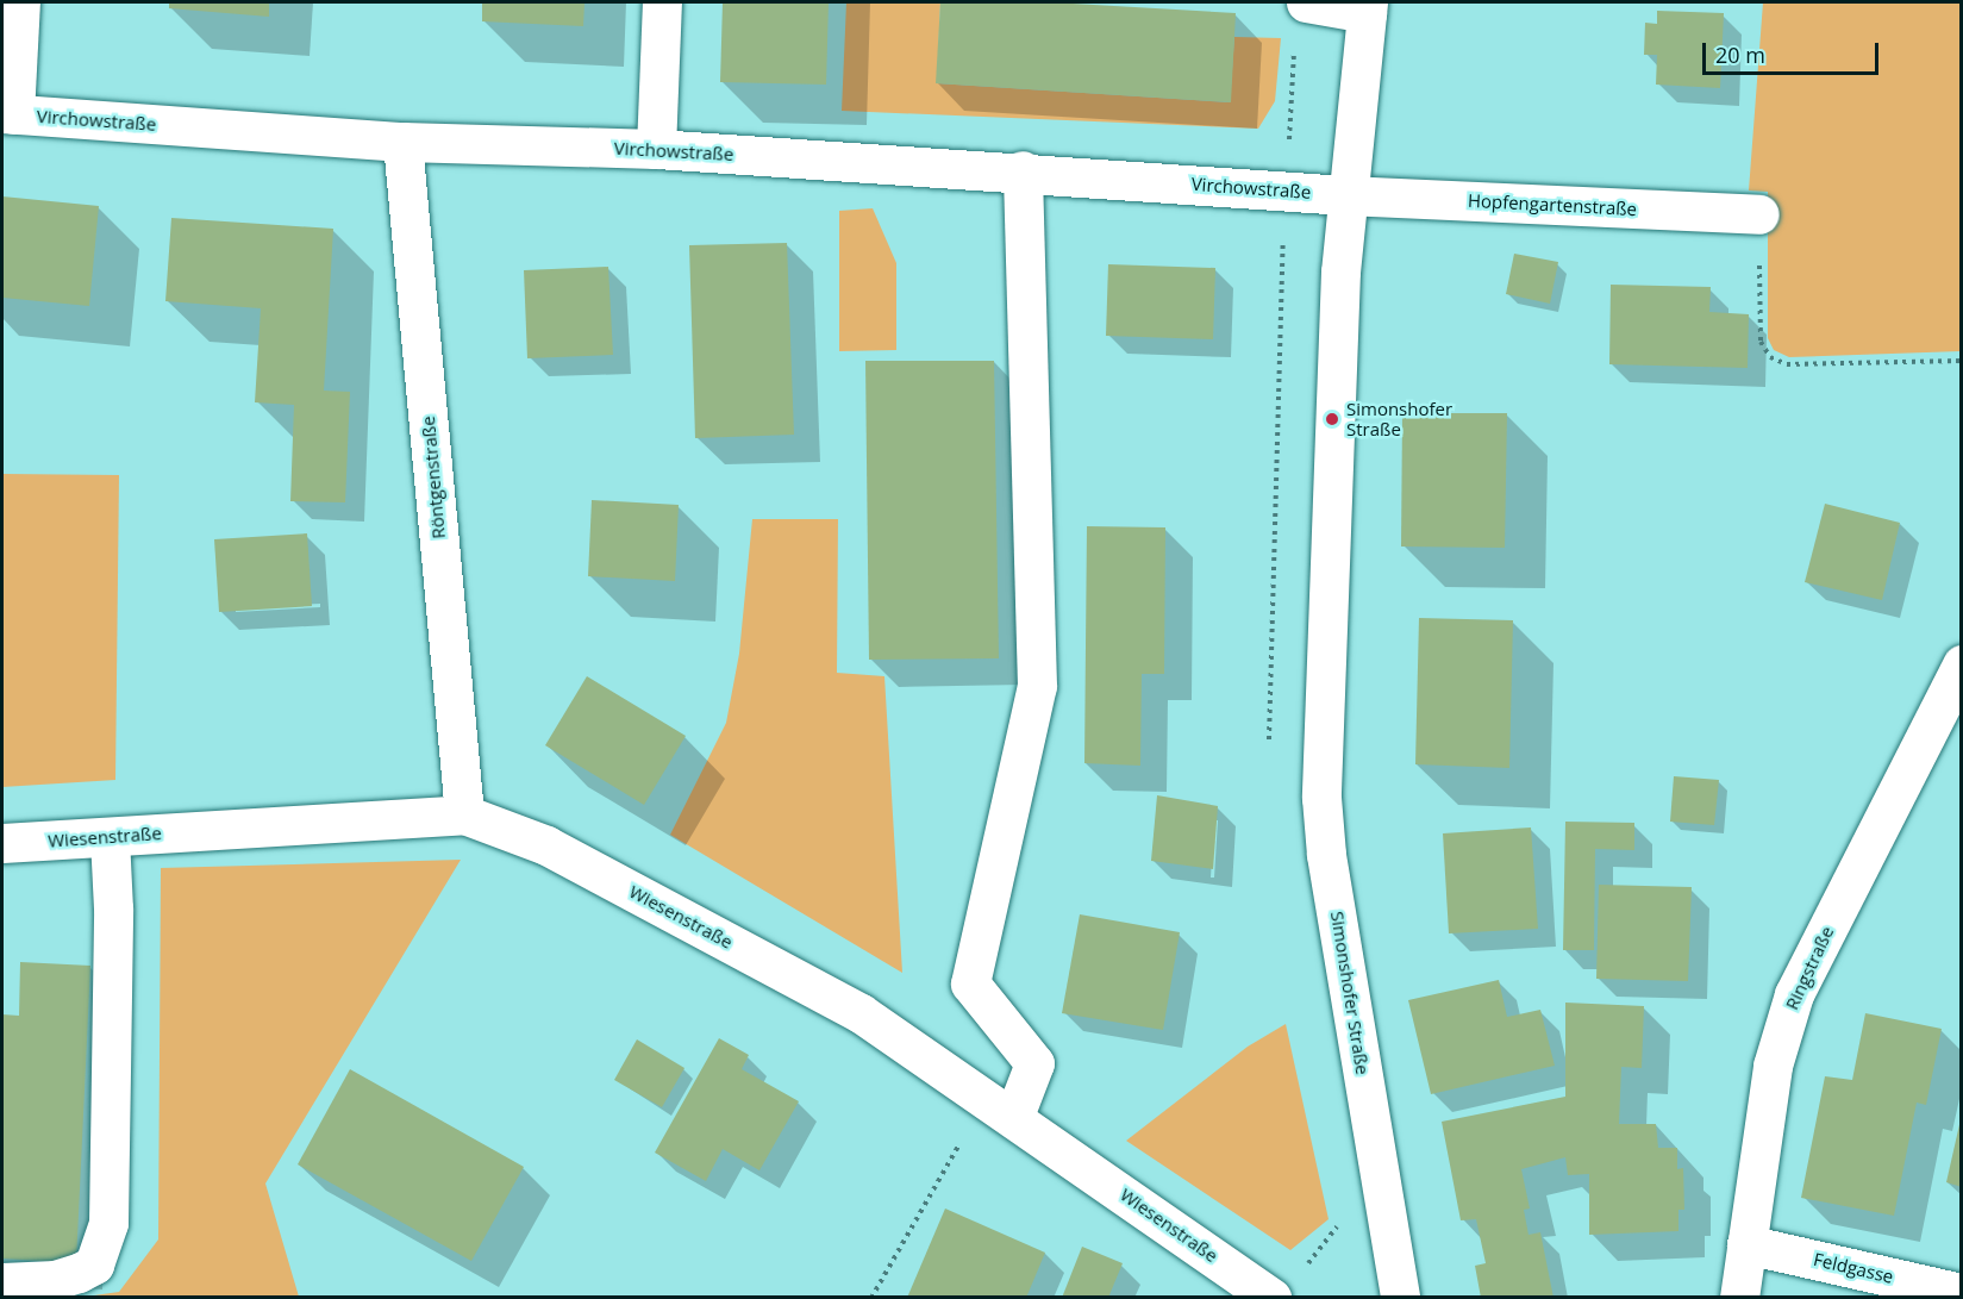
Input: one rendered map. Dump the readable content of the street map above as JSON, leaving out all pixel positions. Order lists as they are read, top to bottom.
{
  "streets": {
    "street": [
      "Virchowstraße",
      "Hopfengartenstraße",
      "Röntgenstraße",
      "Wiesenstraße",
      "Ringstraße",
      "Simonshofer Straße",
      "Feldgasse"
    ]
  },
  "crossings": [
    ["Virchowstraße", "Hopfengartenstraße"],
    ["Virchowstraße", "Röntgenstraße"],
    ["Virchowstraße", "Simonshofer Straße"],
    ["Hopfengartenstraße", "Simonshofer Straße"],
    ["Röntgenstraße", "Wiesenstraße"],
    ["Ringstraße", "Feldgasse"]
  ],
  "places": ["Simonshofer Straße"],
  "scale_bar": "20 m"
}
